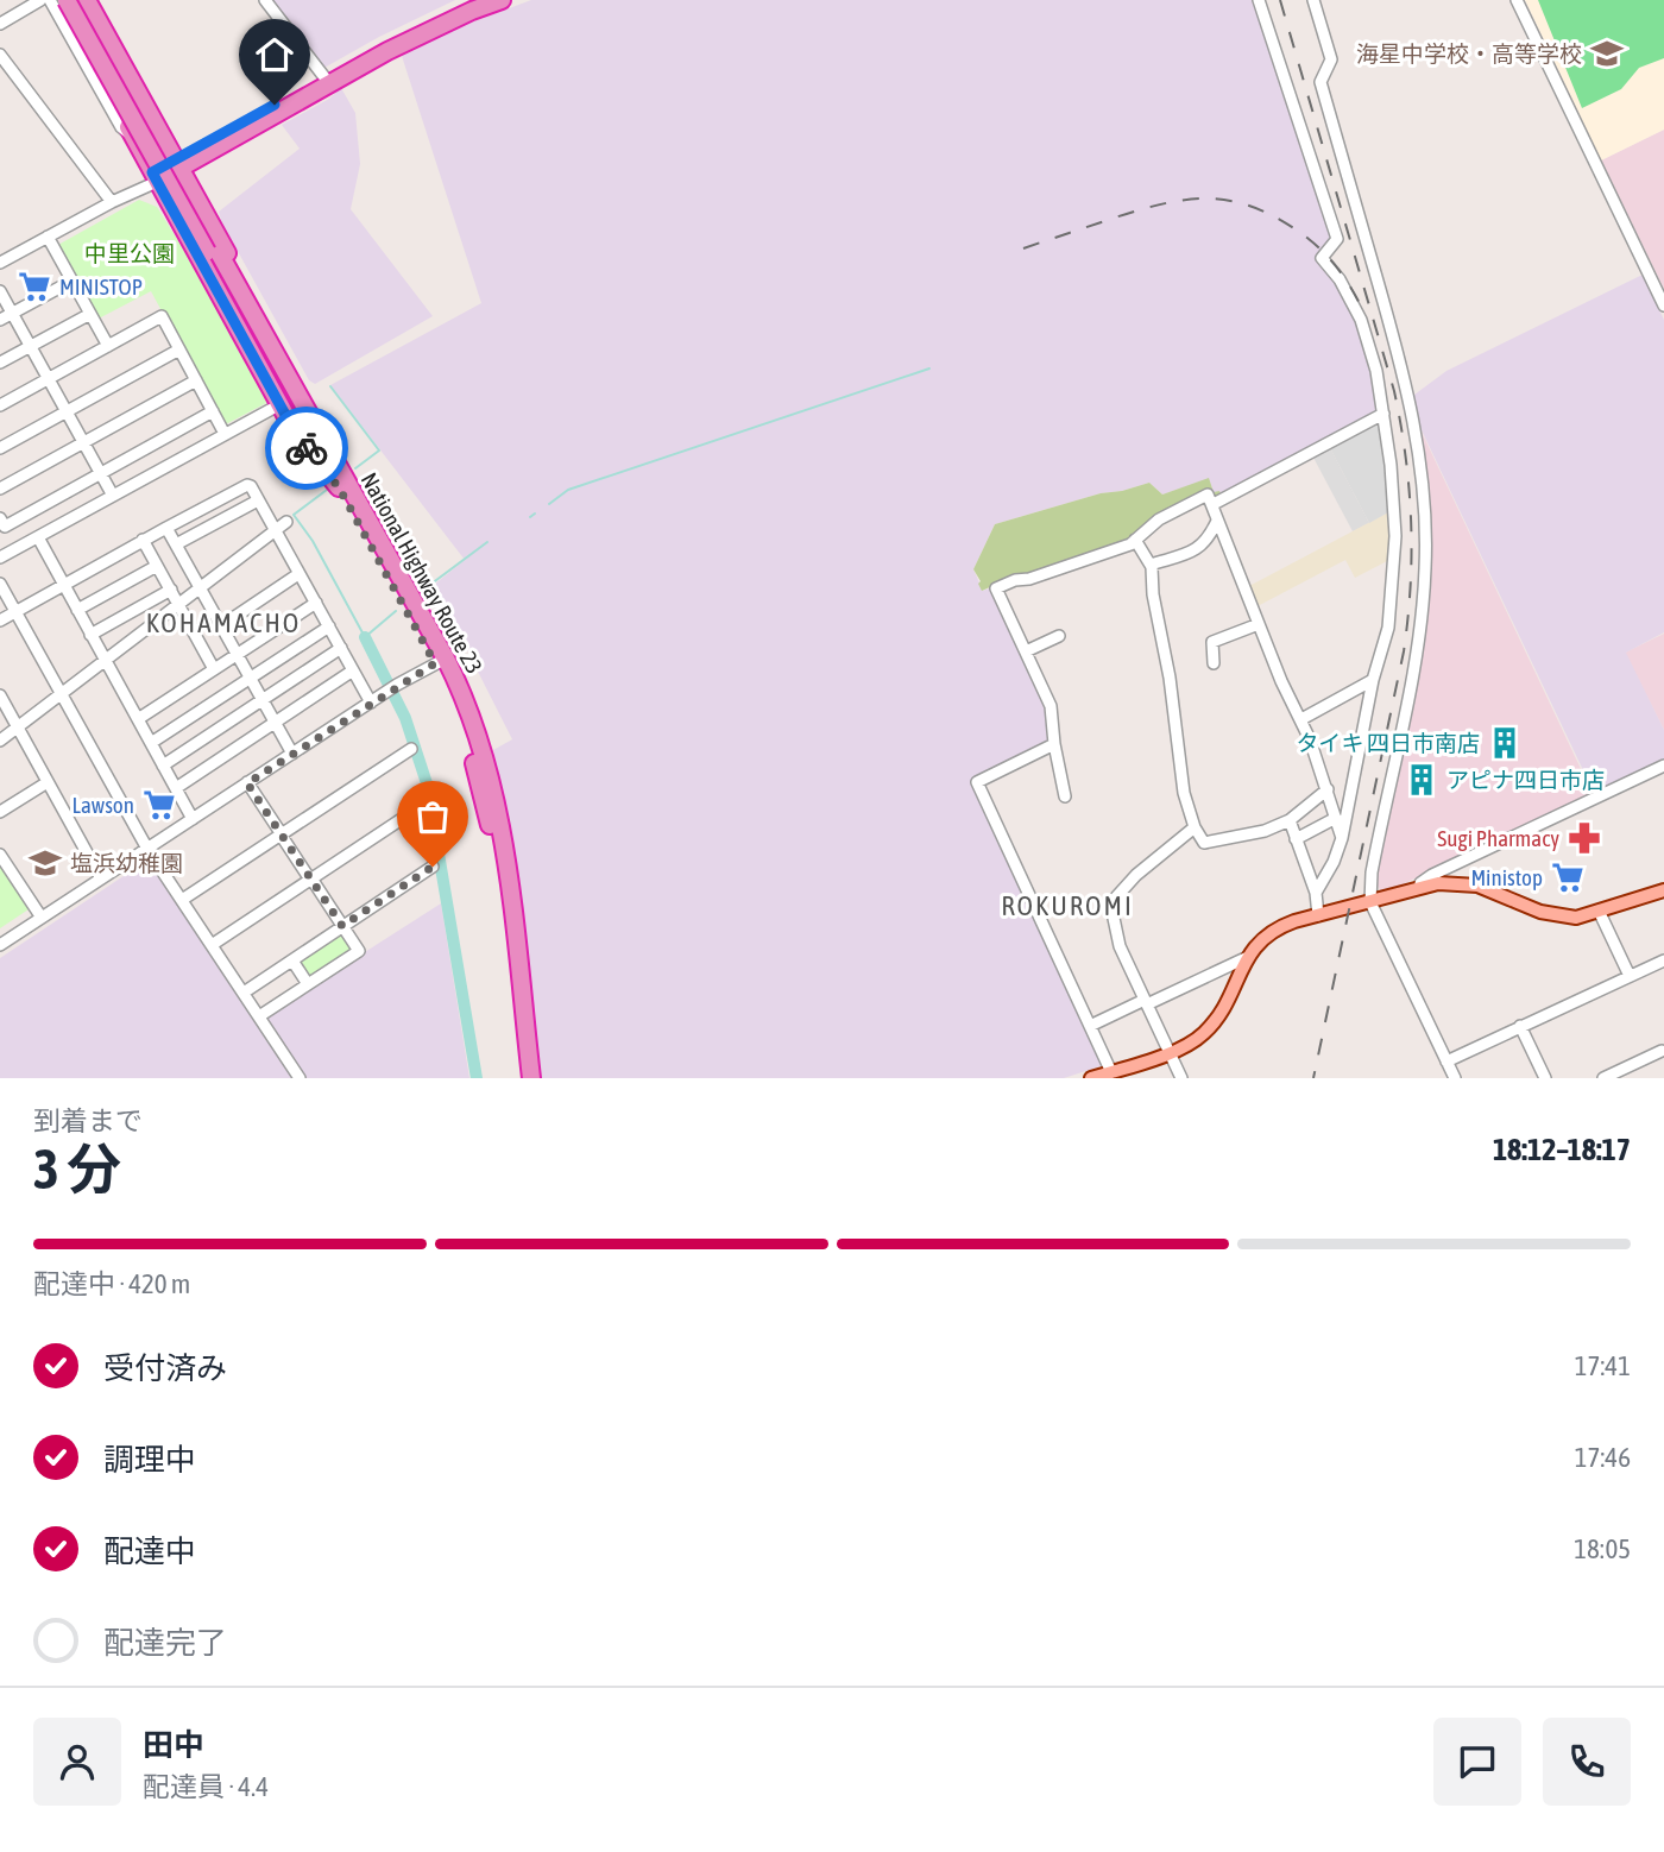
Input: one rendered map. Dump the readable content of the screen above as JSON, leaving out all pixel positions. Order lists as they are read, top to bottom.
{
  "streets": {
    "highway": ["National Highway Route 23"]
  },
  "districts": ["KOHAMACHO", "ROKUROMI"],
  "parks": ["中里公園"],
  "places": {
    "school or university": ["海星中学校・高等学校", "塩浜幼稚園"],
    "supermarket": ["MINISTOP", "Lawson", "Ministop"],
    "building": ["タイキ 四日市南店", "アピナ四日市店"],
    "pharmacy": ["Sugi Pharmacy"]
  },
  "page": {
    "heading": ["3 分", "到着まで", "18:12–18:17"],
    "panel": ["田中", "配達員 · 4.4"],
    "bar": "配達中 · 420 m",
    "list": [
      ["受付済み", "17:41"],
      ["調理中", "17:46"],
      ["配達中", "18:05"],
      "配達完了"
    ]
  }
}
